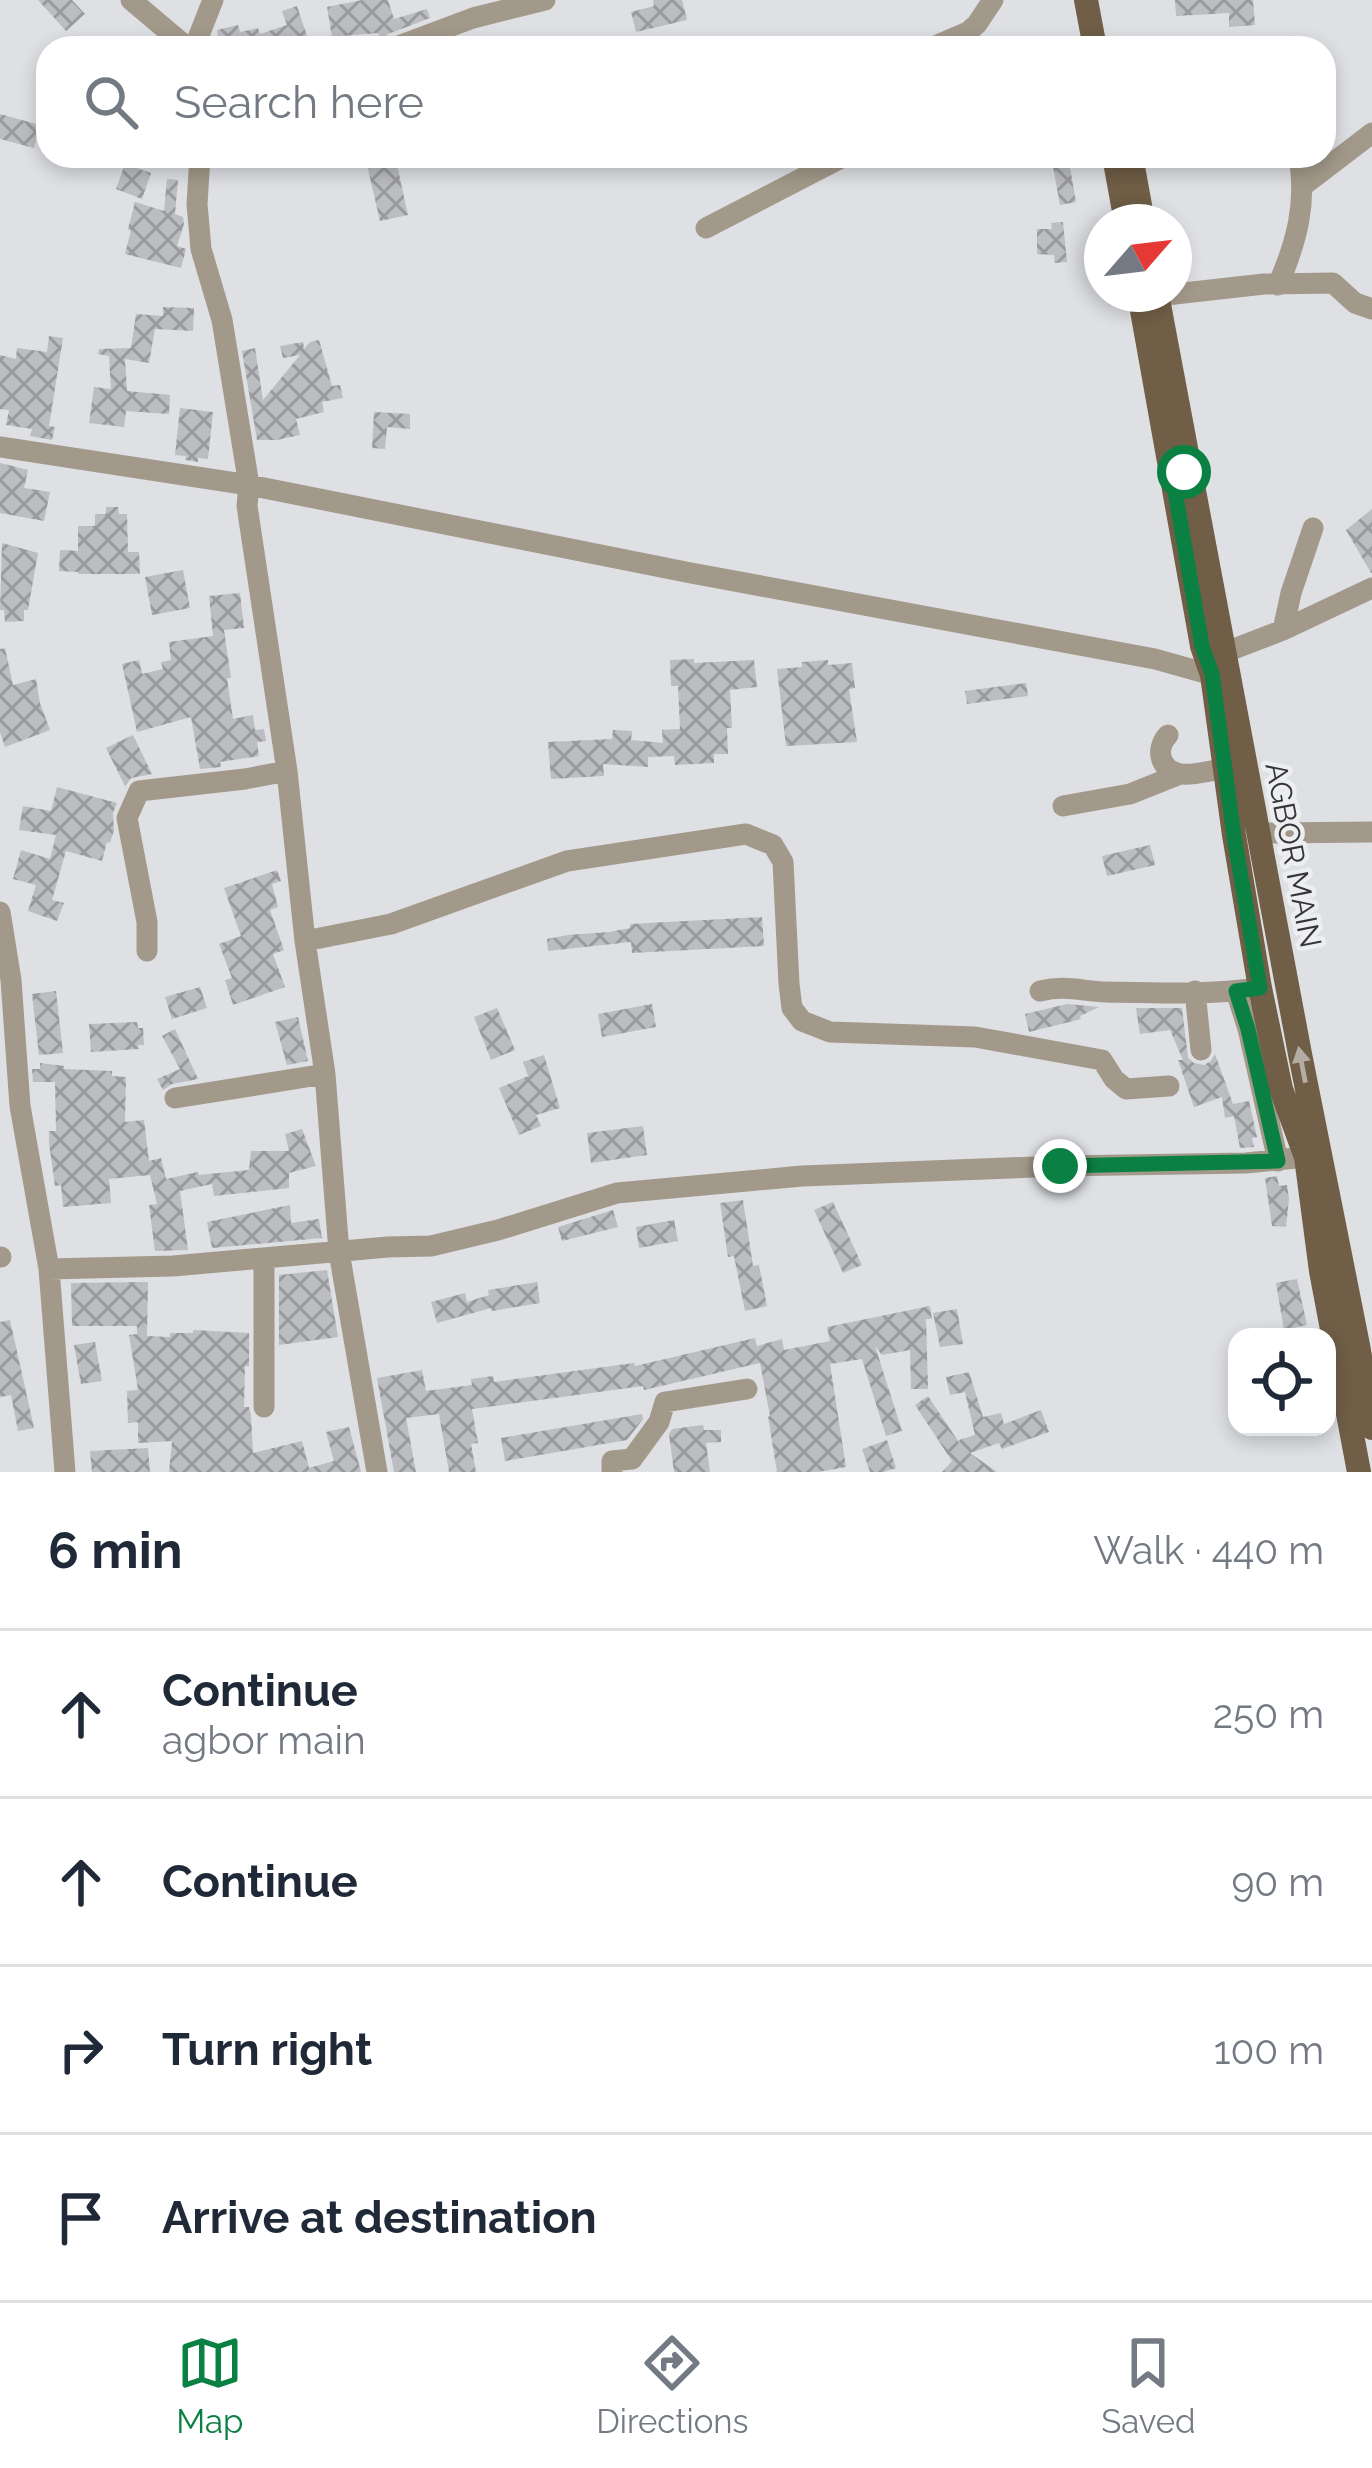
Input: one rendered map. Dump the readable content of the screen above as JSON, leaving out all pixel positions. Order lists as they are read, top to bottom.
{
  "streets": {
    "main road": ["AGBOR MAIN"]
  },
  "north": "top right",
  "page": {
    "search": "Search here",
    "heading": ["6 min", "Walk · 440 m"],
    "list": [
      ["Continue", "agbor main", "250 m"],
      ["Continue", "90 m"],
      ["Turn right", "100 m"],
      "Arrive at destination"
    ],
    "nav": ["Map", "Directions", "Saved"]
  }
}
